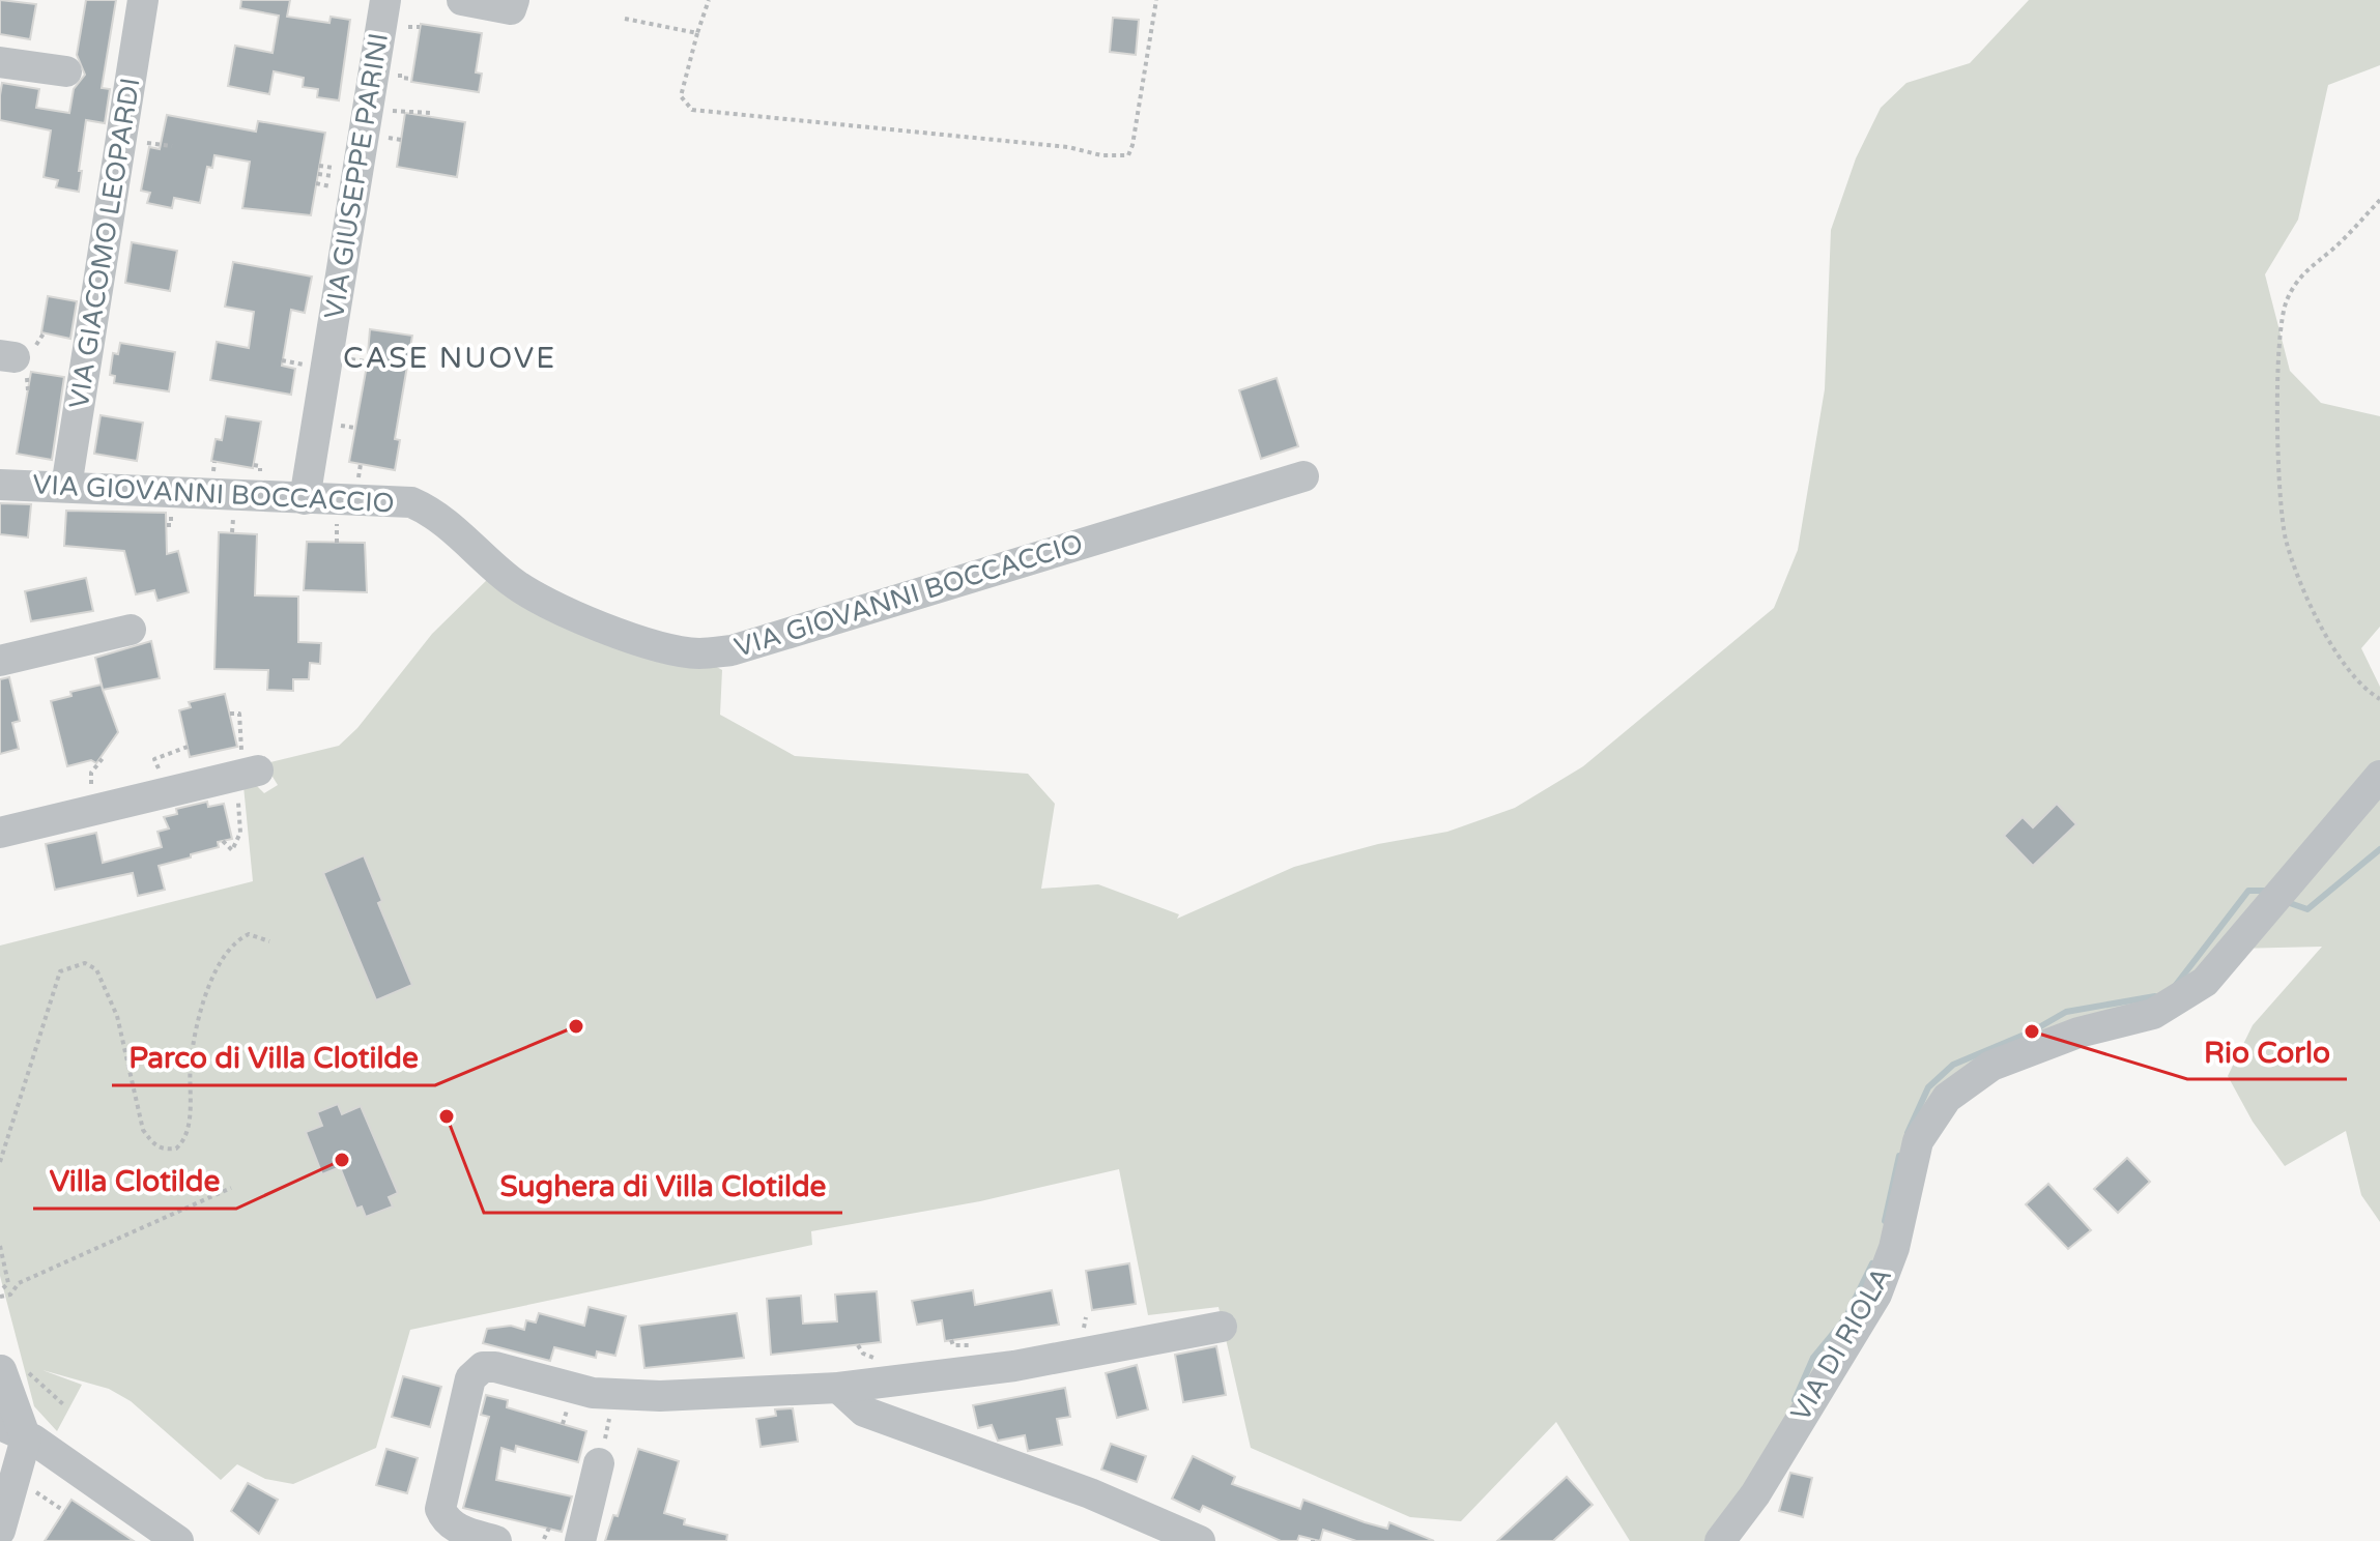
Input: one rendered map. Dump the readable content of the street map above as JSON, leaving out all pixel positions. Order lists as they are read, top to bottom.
{
  "streets": {
    "street": [
      "VIA GIUSEPPE PARINI",
      "VIA GIACOMO LEOPARDI",
      "VIA GIOVANNI BOCCACCIO",
      "VIA DI RIOLA"
    ]
  },
  "crossings": [
    ["VIA GIUSEPPE PARINI", "VIA GIOVANNI BOCCACCIO"],
    ["VIA GIACOMO LEOPARDI", "VIA GIOVANNI BOCCACCIO"]
  ],
  "districts": ["CASE NUOVE"],
  "places": [
    "Parco di Villa Clotilde",
    "Rio Corlo",
    "Sughera di Villa Clotilde",
    "Villa Clotilde"
  ]
}
